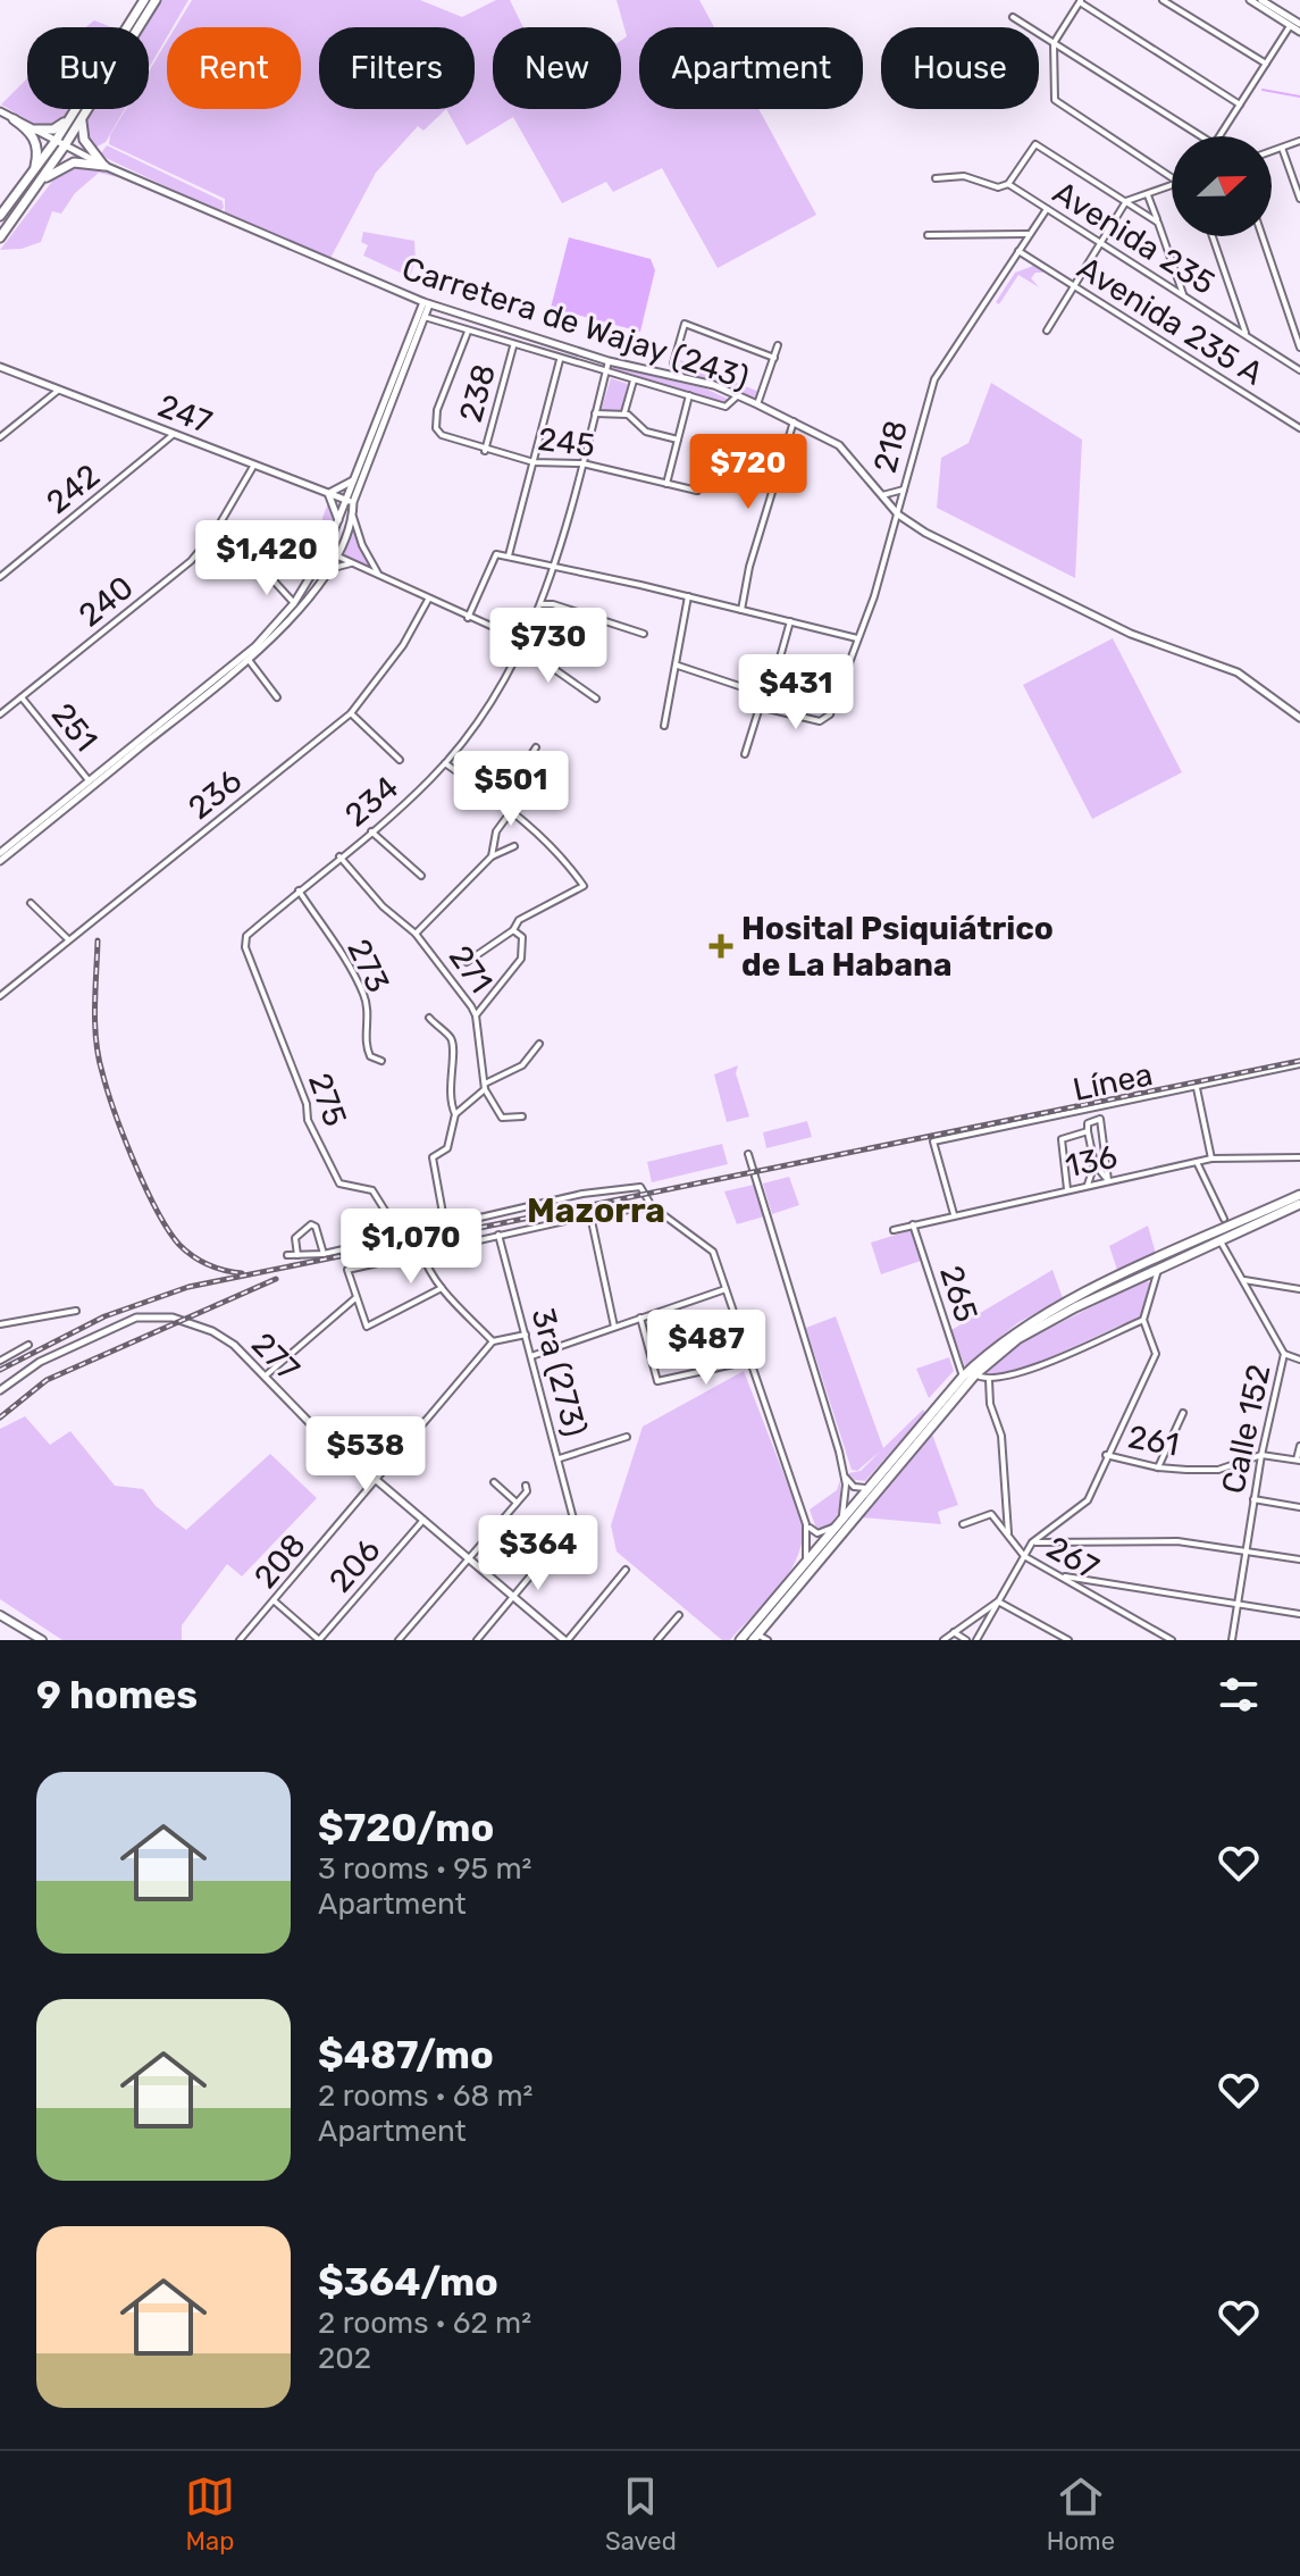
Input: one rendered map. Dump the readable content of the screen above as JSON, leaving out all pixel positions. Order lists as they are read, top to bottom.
{
  "streets": {
    "street": [
      "Avenida 235",
      "Avenida 235 A",
      "Carretera de Wajay (243)",
      "238",
      "247",
      "245",
      "218",
      "242",
      "240",
      "251",
      "236",
      "234",
      "273",
      "271",
      "Línea",
      "275",
      "136",
      "265",
      "277",
      "3ra (273)",
      "Calle 152",
      "261",
      "267",
      "208",
      "206"
    ]
  },
  "crossings": [
    ["Avenida 235", "218"],
    ["Avenida 235 A", "218"],
    ["Carretera de Wajay (243)", "218"],
    ["Carretera de Wajay (243)", "234"],
    ["238", "245"],
    ["247", "242"],
    ["247", "240"],
    ["245", "234"],
    ["240", "251"],
    ["234", "273"],
    ["234", "271"],
    ["234", "275"],
    ["Línea", "136"],
    ["136", "265"],
    ["277", "3ra (273)"],
    ["277", "208"],
    ["277", "206"],
    ["Calle 152", "261"]
  ],
  "districts": ["Mazorra"],
  "places": {
    "health": ["Hosital Psiquiátrico de La Habana"]
  },
  "north": "right",
  "page": {
    "chip": [
      "Buy",
      "Rent",
      "Filters",
      "New",
      "Apartment",
      "House"
    ],
    "price": [
      "$720",
      "$1,420",
      "$730",
      "$431",
      "$501",
      "$1,070",
      "$487",
      "$538",
      "$364"
    ],
    "heading": "9 homes",
    "list": [
      {
        "name": "$720/mo",
        "note": "3 rooms · 95 m² · Apartment"
      },
      {
        "name": "$487/mo",
        "note": "2 rooms · 68 m² · Apartment"
      },
      {
        "name": "$364/mo",
        "note": "2 rooms · 62 m² · 202"
      }
    ],
    "tabs": ["Map", "Saved", "Home"]
  }
}
